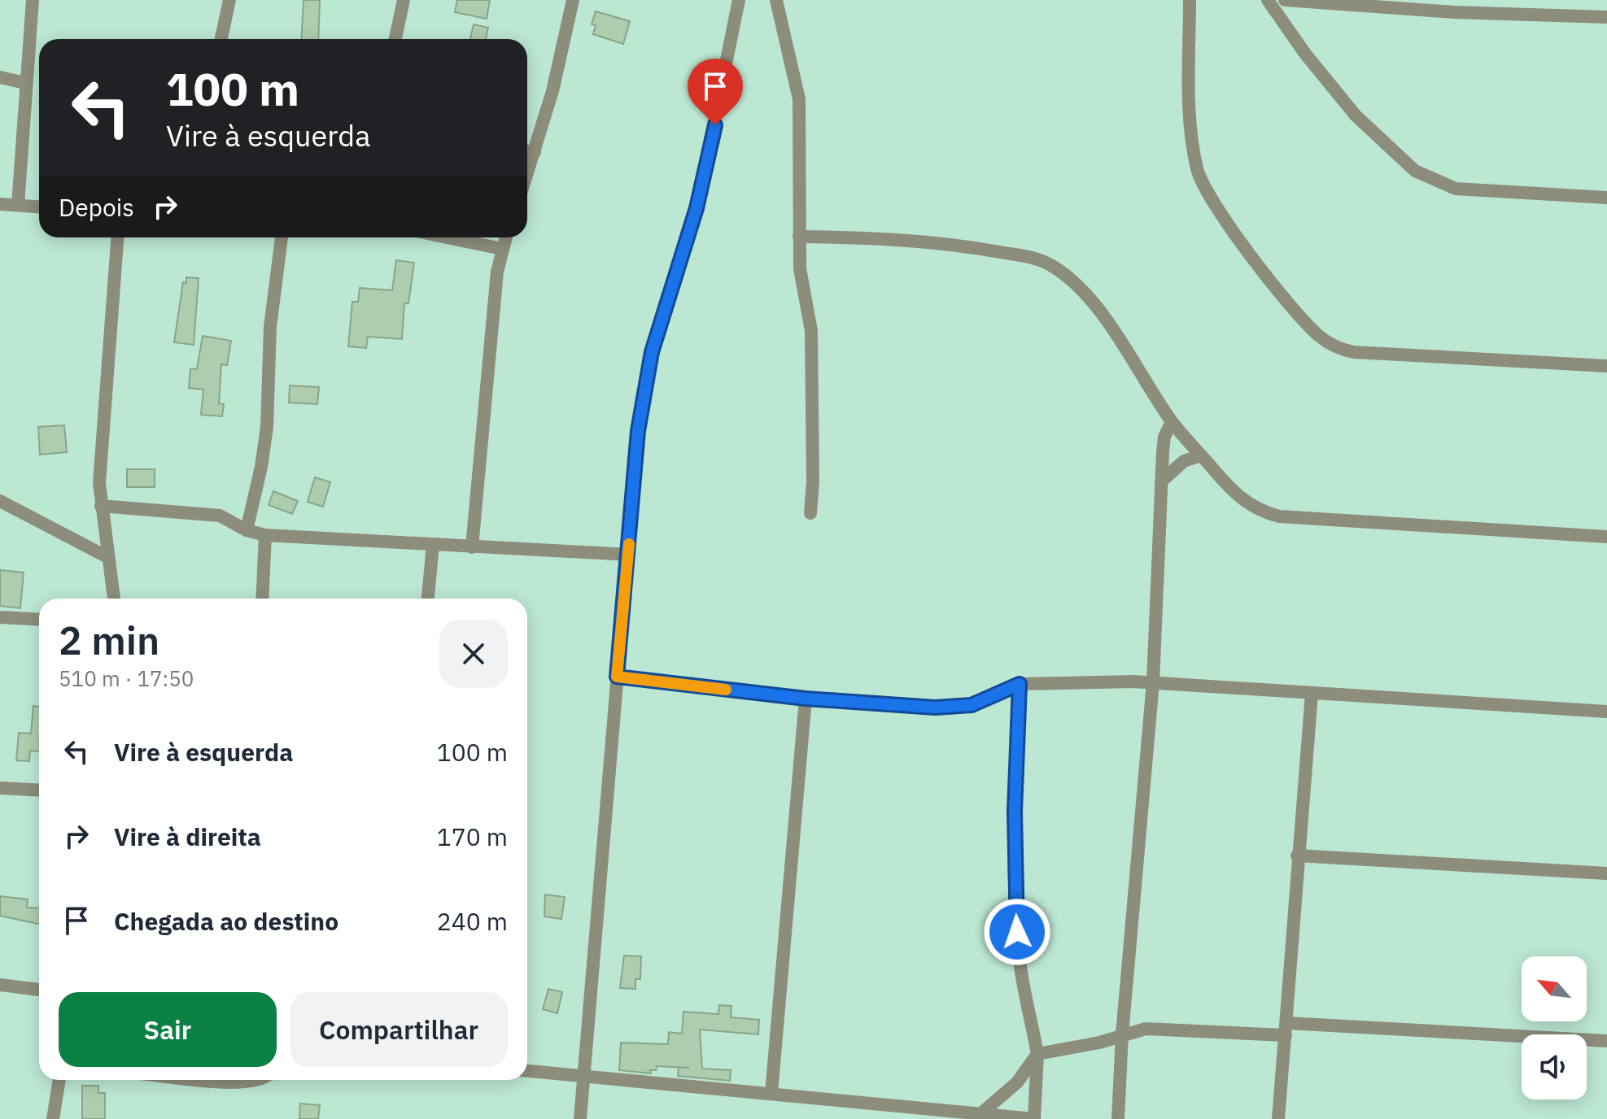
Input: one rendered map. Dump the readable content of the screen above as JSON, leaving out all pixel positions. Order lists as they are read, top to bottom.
{
  "north": "top left",
  "page": {
    "turn": ["100 m", "Vire à esquerda"],
    "then": "Depois",
    "heading": ["2 min", "510 m · 17:50"],
    "list": [
      {
        "name": "Vire à esquerda",
        "value": "100 m"
      },
      {
        "name": "Vire à direita",
        "value": "170 m"
      },
      {
        "name": "Chegada ao destino",
        "value": "240 m"
      }
    ],
    "buttons": ["Sair", "Compartilhar"]
  }
}
